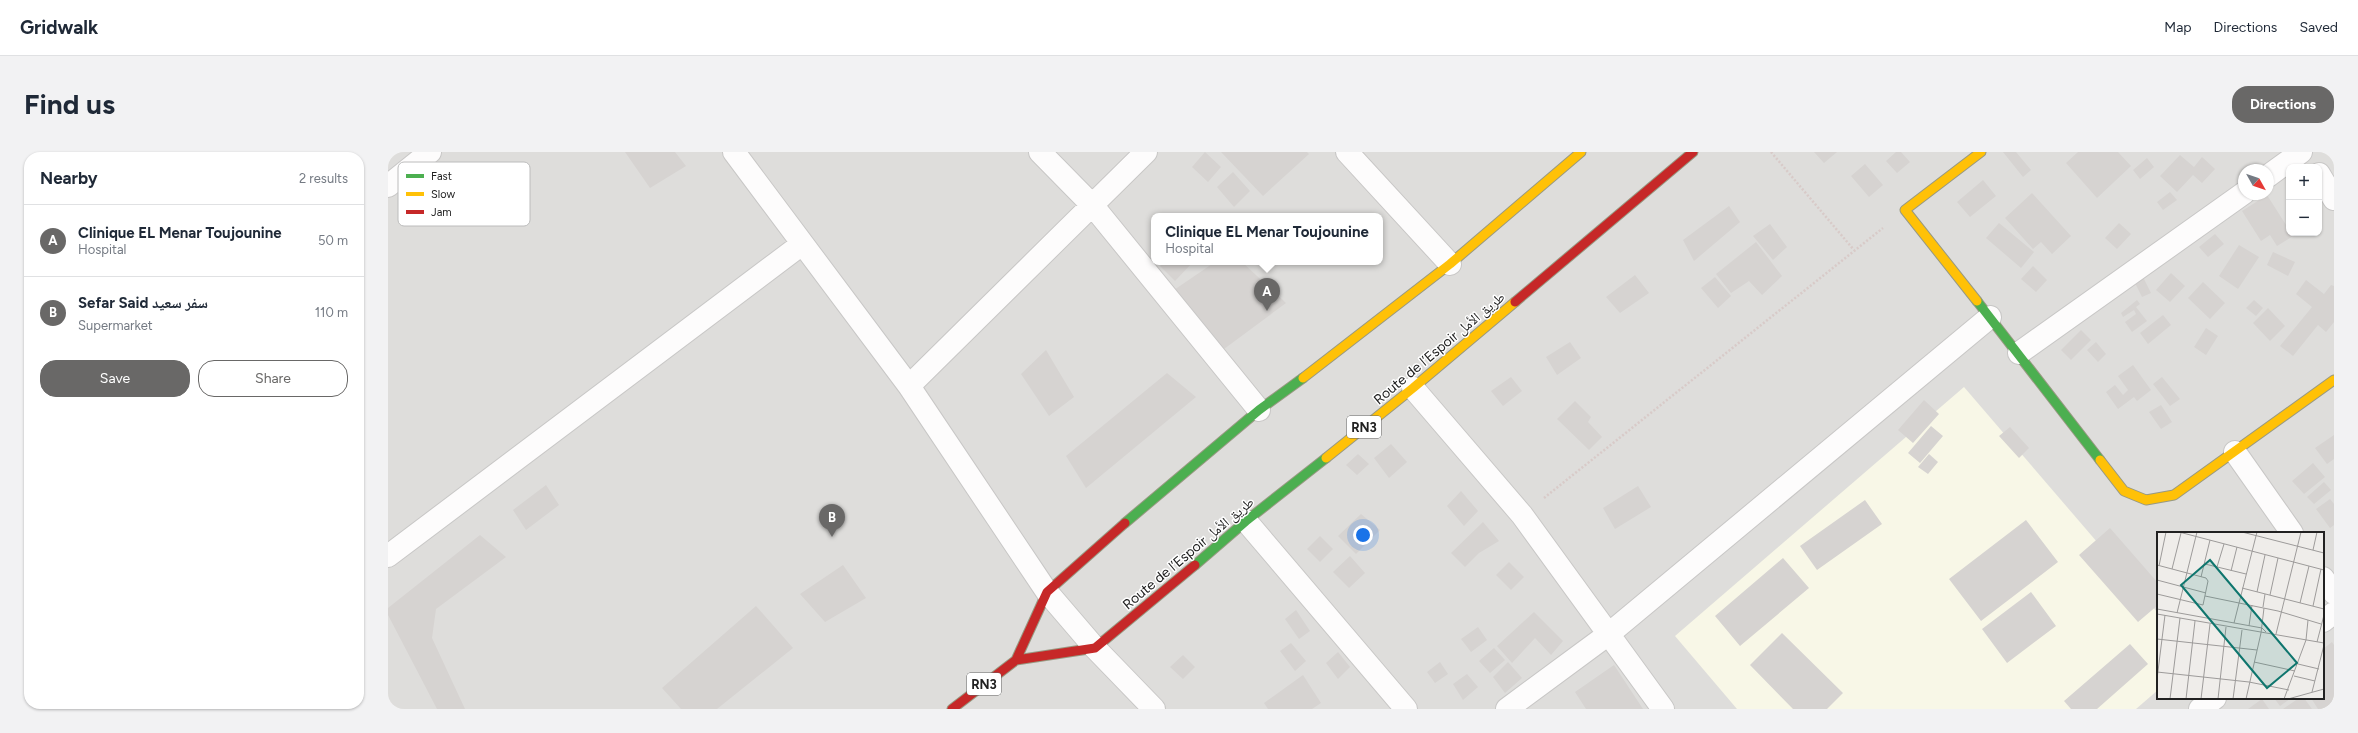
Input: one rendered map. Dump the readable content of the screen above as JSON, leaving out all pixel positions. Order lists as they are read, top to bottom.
{
  "streets": {
    "main road": ["Route de l’Espoir طريق الأمل", "RN3"]
  },
  "crossings": [
    ["Route de l’Espoir طريق الأمل", "RN3"]
  ],
  "legend": ["Fast", "Slow", "Jam"],
  "north": "bottom right",
  "page": {
    "header": "Gridwalk",
    "nav": ["Map", "Directions", "Saved"],
    "buttons": [
      "Directions",
      ["Save", "Share"]
    ],
    "title": "Find us",
    "heading": ["Nearby", "2 results"],
    "map_buttons": ["+", "−"],
    "list": [
      {
        "mark": "A",
        "name": "Clinique EL Menar Toujounine",
        "note": "Hospital",
        "value": "50 m"
      },
      {
        "mark": "B",
        "name": "Sefar Said سفر سعيد",
        "note": "Supermarket",
        "value": "110 m"
      }
    ],
    "popup": ["Clinique EL Menar Toujounine", "Hospital"],
    "pins": ["A", "B"]
  }
}
